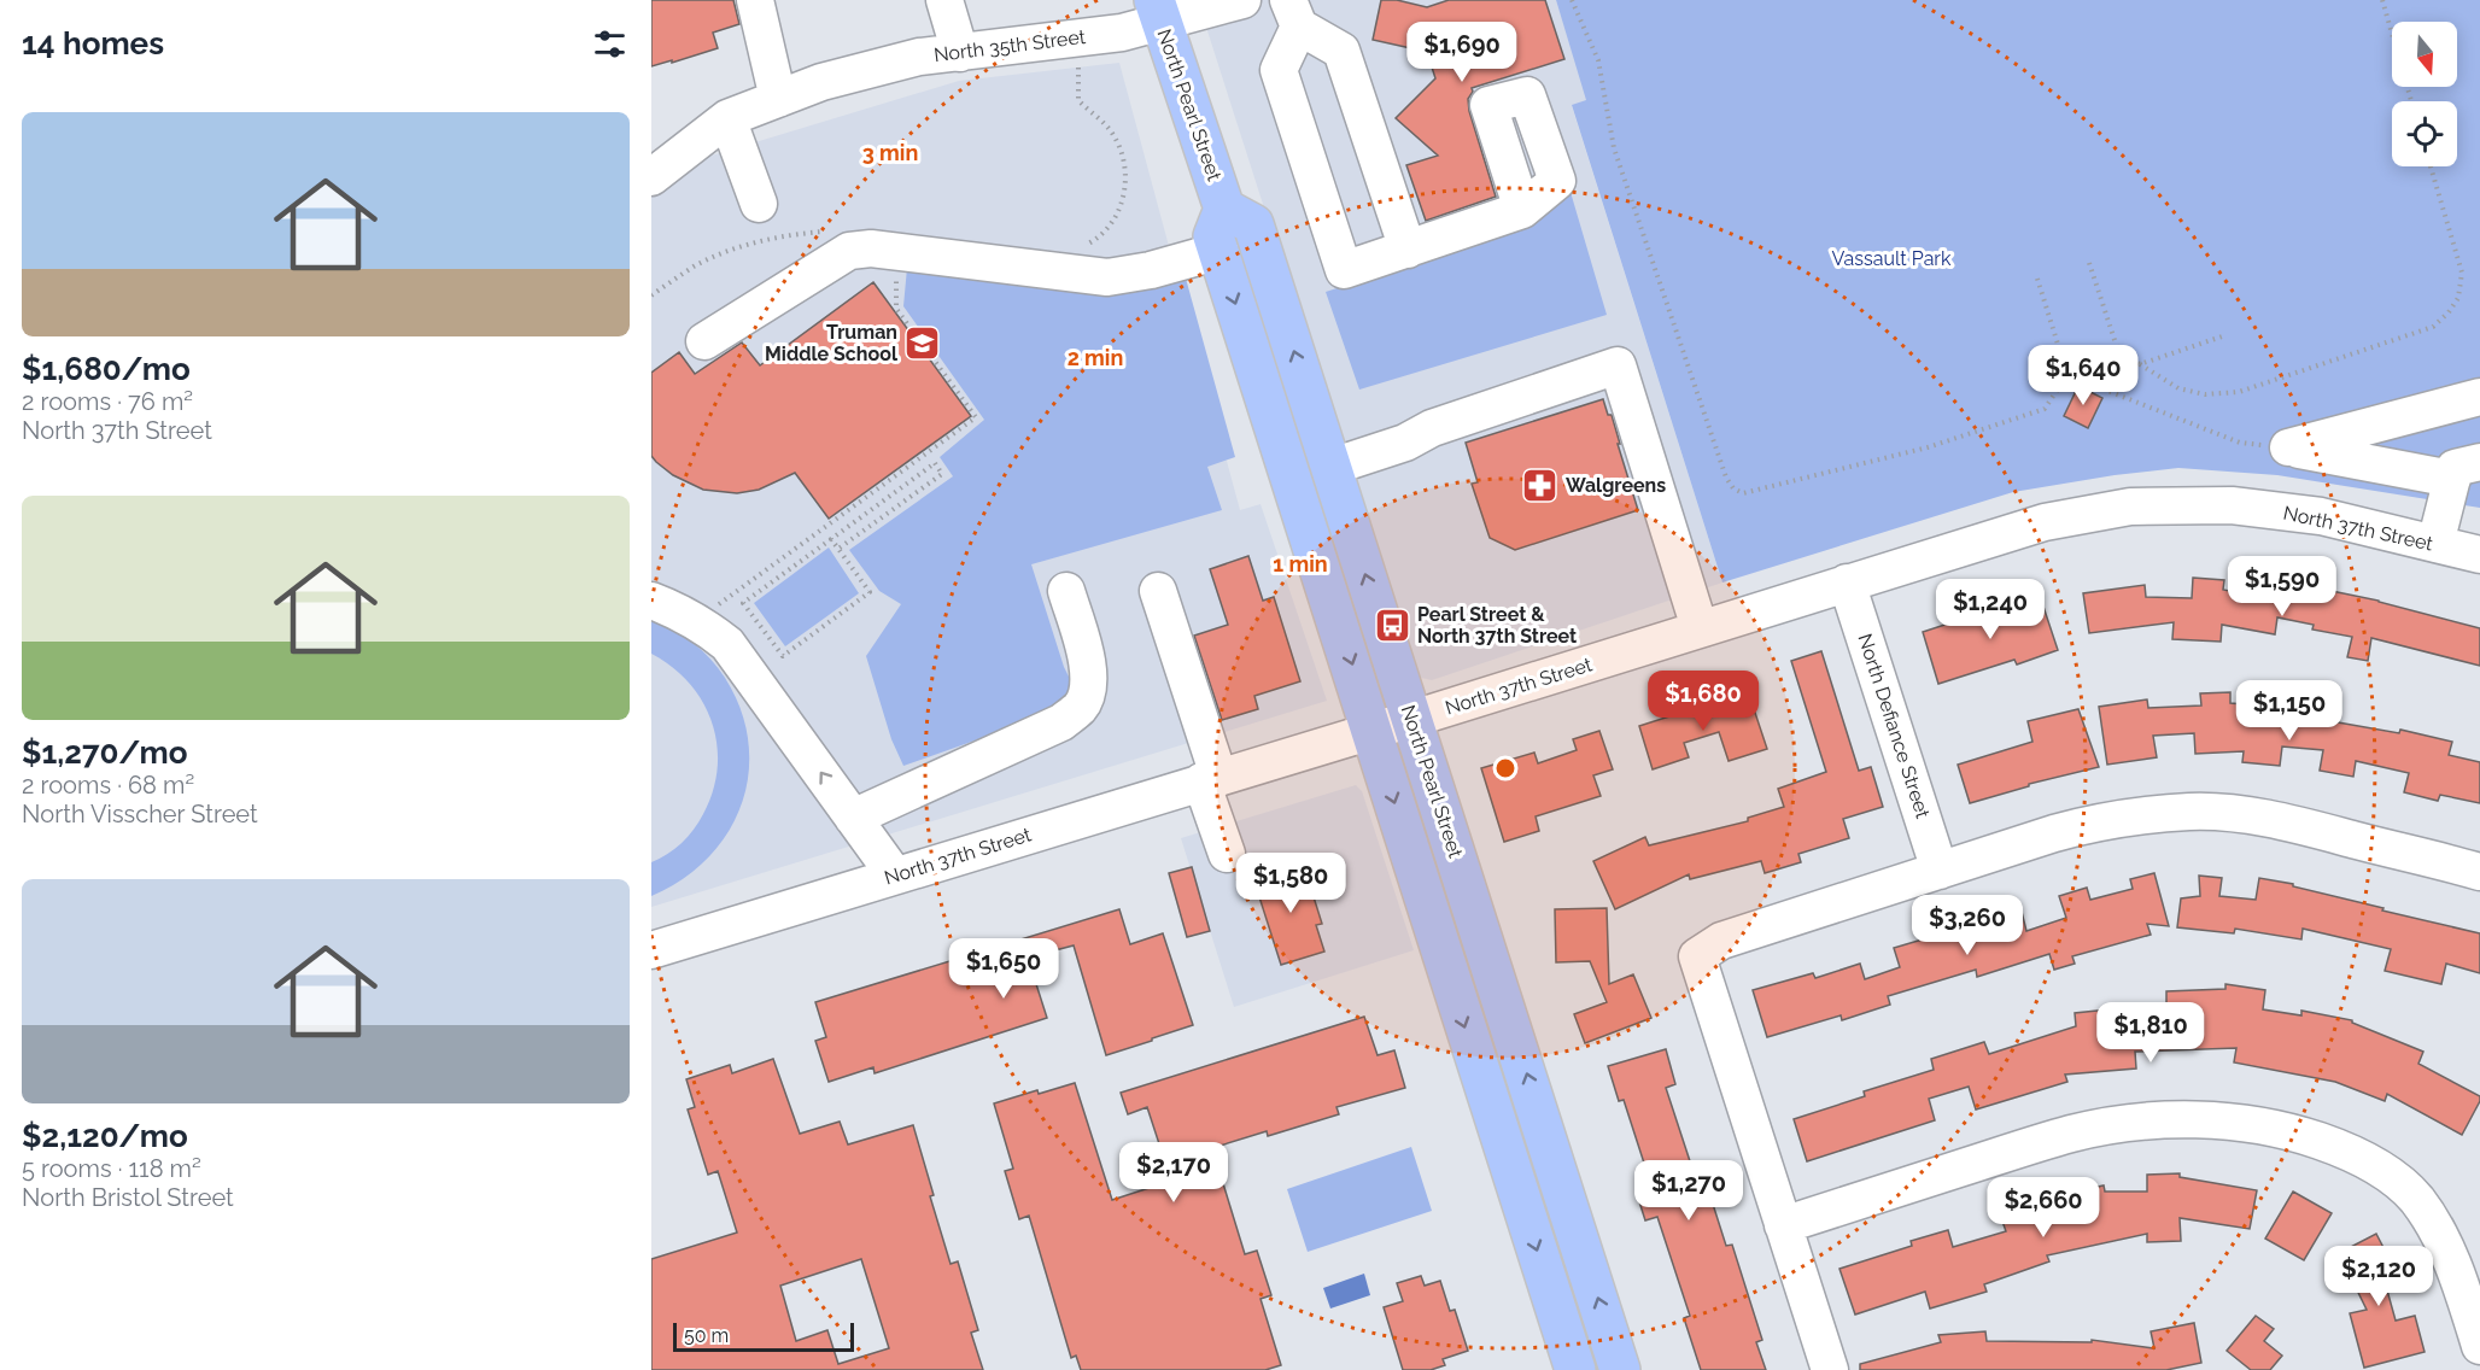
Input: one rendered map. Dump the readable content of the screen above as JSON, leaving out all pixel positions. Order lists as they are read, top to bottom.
{
  "streets": {
    "main road": ["North Pearl Street"],
    "street": ["North 35th Street", "North 37th Street", "North Defiance Street"]
  },
  "crossings": [
    ["North 35th Street", "North Pearl Street"],
    ["North Pearl Street", "North 37th Street"],
    ["North 37th Street", "North Defiance Street"]
  ],
  "parks": ["Vassault Park"],
  "places": {
    "school or university": ["Truman Middle School"],
    "pharmacy": ["Walgreens"],
    "bus stop": ["Pearl Street & North 37th Street"]
  },
  "scale_bar": "50 m",
  "north": "bottom",
  "page": {
    "heading": "14 homes",
    "price": [
      "$1,690",
      "$1,640",
      "$1,590",
      "$1,240",
      "$1,680",
      "$1,150",
      "$1,580",
      "$3,260",
      "$1,650",
      "$1,810",
      "$2,170",
      "$1,270",
      "$2,660",
      "$2,120"
    ],
    "list": [
      {
        "name": "$1,680/mo",
        "note": "2 rooms · 76 m² · North 37th Street"
      },
      {
        "name": "$1,270/mo",
        "note": "2 rooms · 68 m² · North Visscher Street"
      },
      {
        "name": "$2,120/mo",
        "note": "5 rooms · 118 m² · North Bristol Street"
      }
    ],
    "scale": "50 m"
  },
  "rings": ["3 min", "2 min", "1 min"]
}
